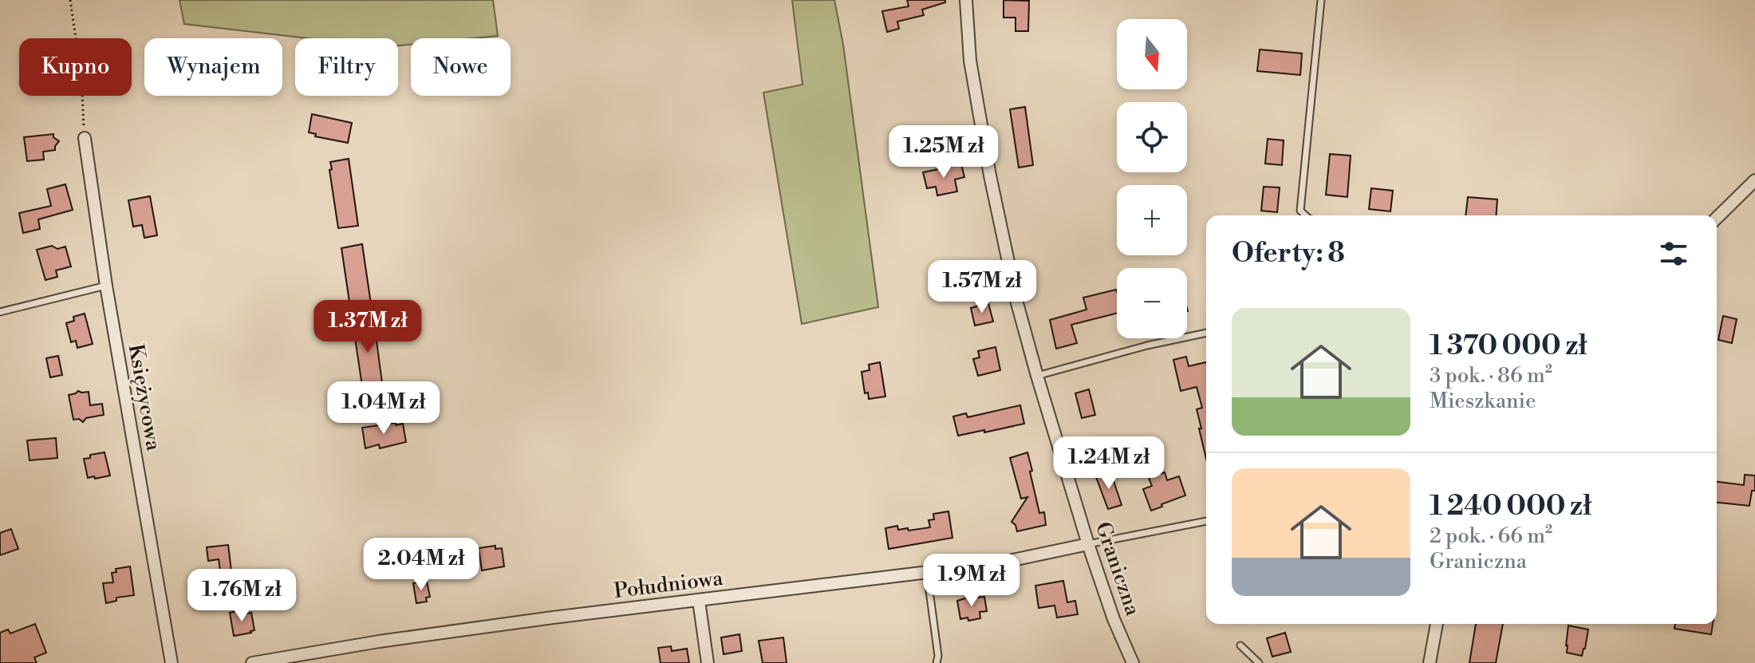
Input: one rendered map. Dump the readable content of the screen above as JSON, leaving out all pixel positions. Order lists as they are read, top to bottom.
{
  "streets": {
    "street": ["Księżycowa", "Graniczna", "Południowa"]
  },
  "crossings": [
    ["Graniczna", "Południowa"]
  ],
  "north": "bottom",
  "page": {
    "map_buttons": ["+", "−"],
    "chip": [
      "Kupno",
      "Wynajem",
      "Filtry",
      "Nowe"
    ],
    "price": [
      "1.25M zł",
      "1.57M zł",
      "1.37M zł",
      "1.04M zł",
      "1.24M zł",
      "2.04M zł",
      "1.9M zł",
      "1.76M zł"
    ],
    "heading": "Oferty: 8",
    "list": [
      {
        "name": "1 370 000 zł",
        "note": "3 pok. · 86 m² · Mieszkanie"
      },
      {
        "name": "1 240 000 zł",
        "note": "2 pok. · 66 m² · Graniczna"
      }
    ]
  }
}
